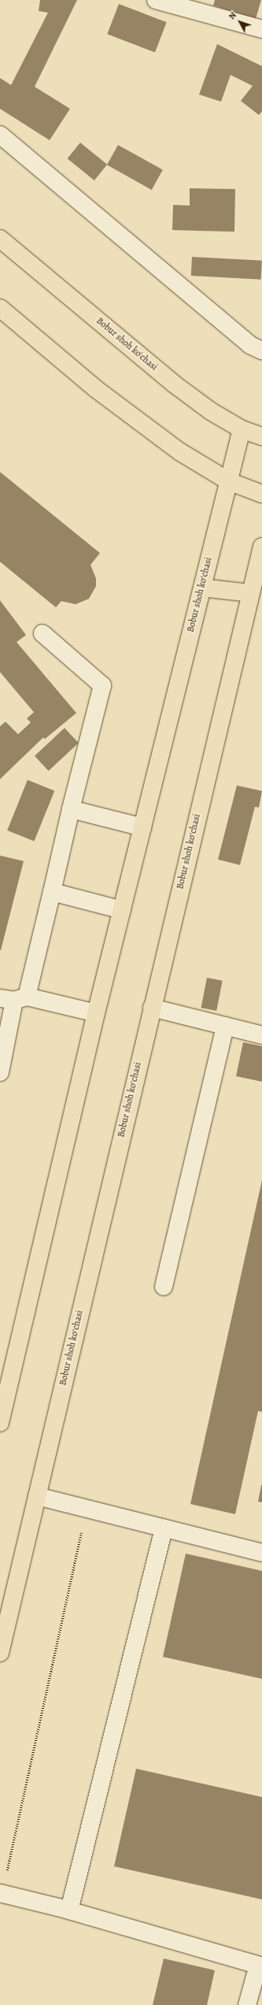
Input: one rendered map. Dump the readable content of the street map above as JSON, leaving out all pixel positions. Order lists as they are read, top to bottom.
{
  "streets": {
    "main road": ["Bobur shoh ko'chasi", "Bobur shoh koʻchasi"]
  },
  "crossings": [
    ["Bobur shoh ko'chasi", "Bobur shoh koʻchasi"]
  ],
  "north": "top left"
}
